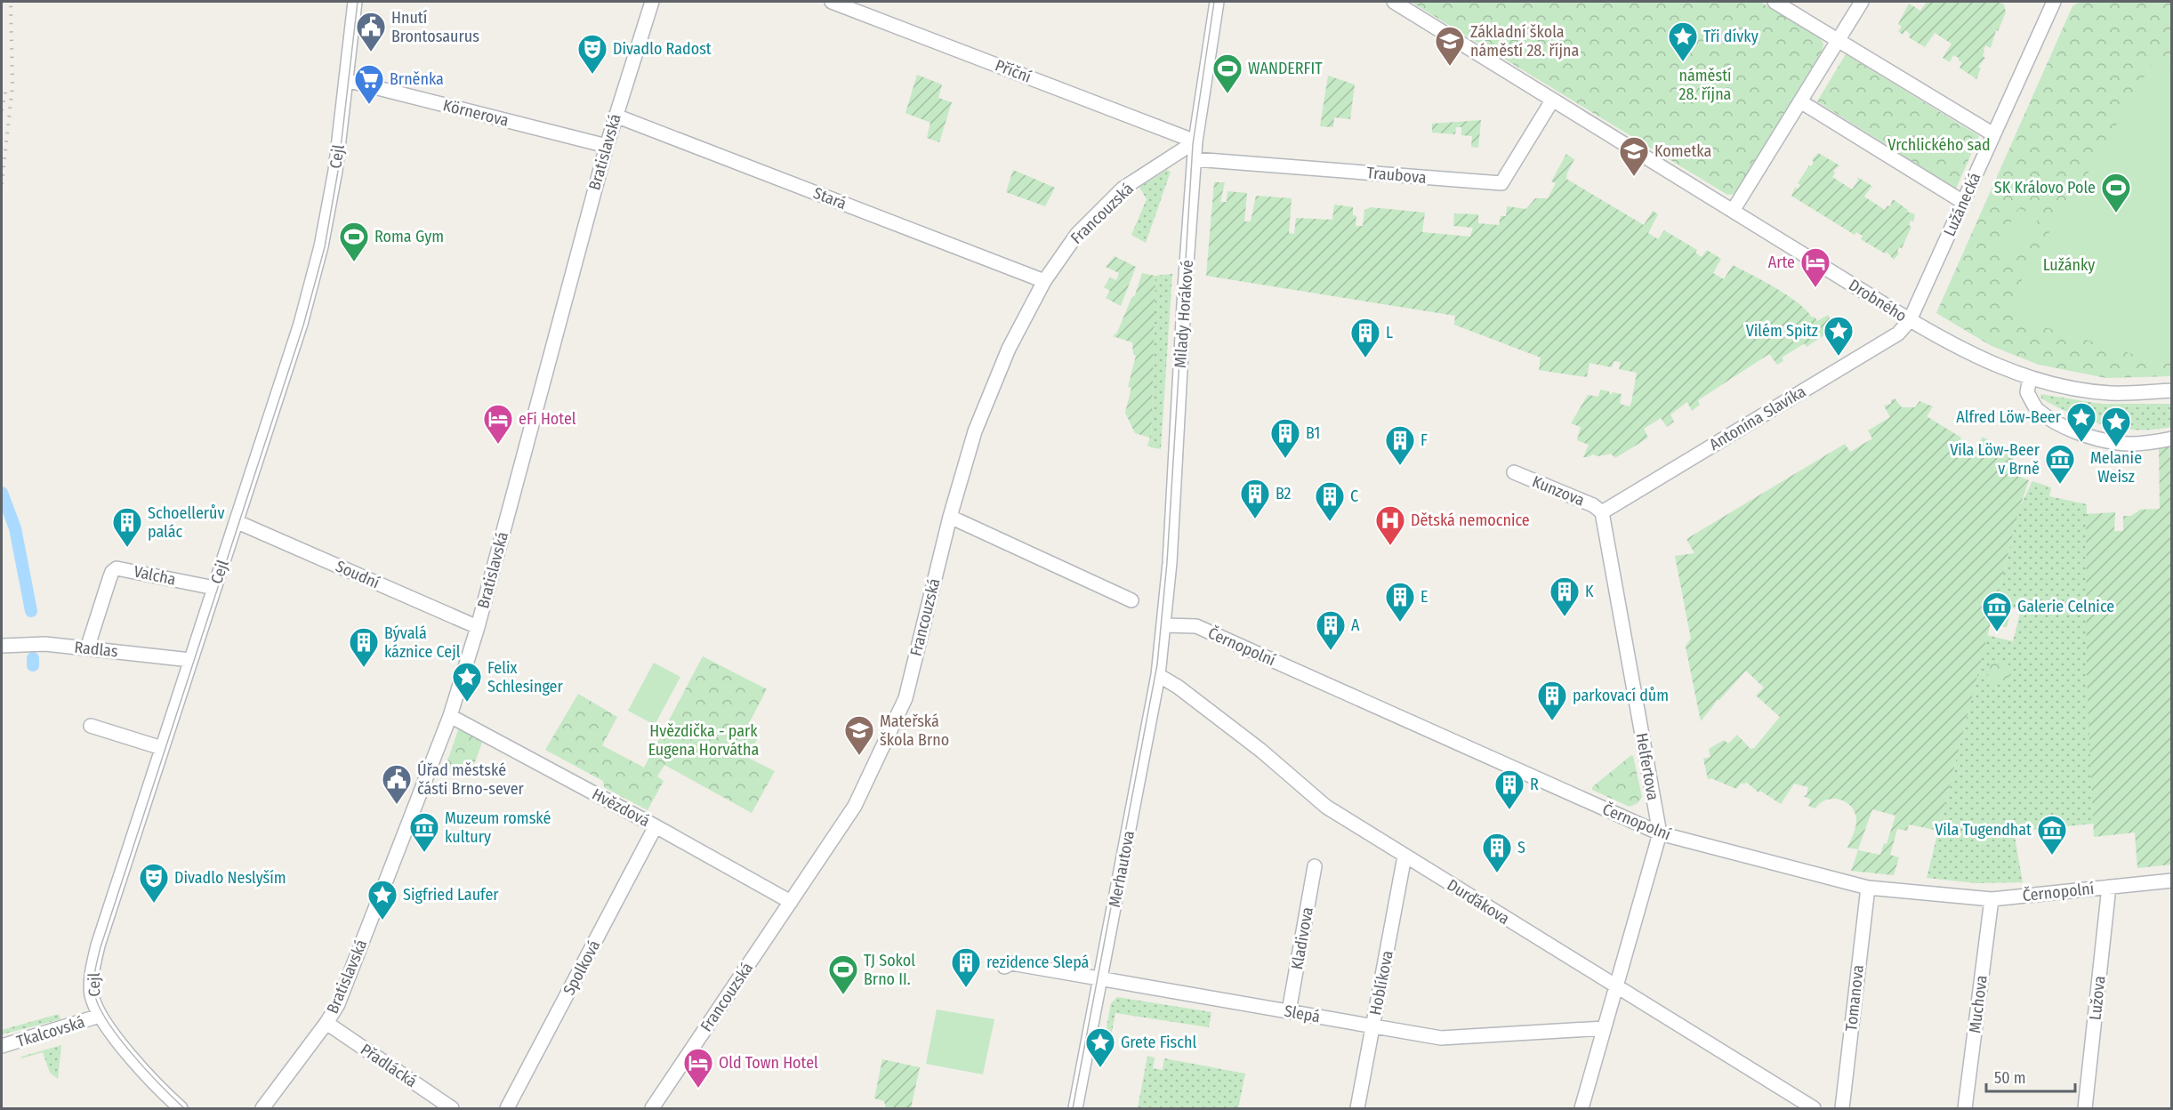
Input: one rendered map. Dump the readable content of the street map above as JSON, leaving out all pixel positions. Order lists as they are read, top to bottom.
{
  "streets": {
    "street": [
      "Příční",
      "Körnerova",
      "Bratislavská",
      "Cejl",
      "Traubova",
      "Stará",
      "Lužánecká",
      "Francouzská",
      "Drobného",
      "Milady Horákové",
      "Antonína Slavíka",
      "Kunzova",
      "Soudní",
      "Valcha",
      "Černopolní",
      "Radlas",
      "Helfertova",
      "Hvězdová",
      "Merhautova",
      "Durďákova",
      "Kladivova",
      "Spolková",
      "Hoblíkova",
      "Tomanova",
      "Lužova",
      "Muchova",
      "Slepá",
      "Tkalcovská",
      "Přadlácká"
    ]
  },
  "crossings": [
    ["Příční", "Francouzská"],
    ["Příční", "Milady Horákové"],
    ["Körnerova", "Bratislavská"],
    ["Körnerova", "Cejl"],
    ["Bratislavská", "Stará"],
    ["Bratislavská", "Soudní"],
    ["Bratislavská", "Hvězdová"],
    ["Bratislavská", "Přadlácká"],
    ["Cejl", "Soudní"],
    ["Cejl", "Valcha"],
    ["Cejl", "Radlas"],
    ["Cejl", "Tkalcovská"],
    ["Traubova", "Milady Horákové"],
    ["Stará", "Francouzská"],
    ["Lužánecká", "Drobného"],
    ["Lužánecká", "Antonína Slavíka"],
    ["Francouzská", "Milady Horákové"],
    ["Francouzská", "Hvězdová"],
    ["Drobného", "Antonína Slavíka"],
    ["Milady Horákové", "Černopolní"],
    ["Milady Horákové", "Merhautova"],
    ["Antonína Slavíka", "Kunzova"],
    ["Antonína Slavíka", "Helfertova"],
    ["Kunzova", "Helfertova"],
    ["Valcha", "Radlas"],
    ["Černopolní", "Helfertova"],
    ["Černopolní", "Merhautova"],
    ["Černopolní", "Tomanova"],
    ["Černopolní", "Lužova"],
    ["Černopolní", "Muchova"],
    ["Helfertova", "Durďákova"],
    ["Helfertova", "Slepá"],
    ["Hvězdová", "Spolková"],
    ["Merhautova", "Durďákova"],
    ["Merhautova", "Slepá"],
    ["Durďákova", "Hoblíkova"],
    ["Kladivova", "Slepá"],
    ["Hoblíkova", "Slepá"]
  ],
  "parks": [
    "náměstí 28. října",
    "Vrchlického sad",
    "Lužánky",
    "Hvězdička - park Eugena Horvátha"
  ],
  "places": {
    "public building": ["Hnutí Brontosaurus", "Úřad městské části Brno-sever"],
    "place": [
      "Tři dívky",
      "Vilém Spitz",
      "Alfred Löw-Beer",
      "Melanie Weisz",
      "Felix Schlesinger",
      "Sigfried Laufer",
      "Grete Fischl"
    ],
    "school or university": ["Základní škola náměstí 28. října", "Kometka", "Mateřská škola Brno"],
    "theatre": ["Divadlo Radost", "Divadlo Neslyším"],
    "sports": [
      "WANDERFIT",
      "SK Královo Pole",
      "Roma Gym",
      "TJ Sokol Brno II."
    ],
    "supermarket": ["Brněnka"],
    "hotel": ["Arte", "eFi Hotel", "Old Town Hotel"],
    "building": [
      "L",
      "B1",
      "F",
      "B2",
      "C",
      "Schoellerův palác",
      "K",
      "E",
      "A",
      "Bývalá káznice Cejl",
      "parkovací dům",
      "R",
      "S",
      "rezidence Slepá"
    ],
    "museum": [
      "Vila Löw-Beer v Brně",
      "Galerie Celnice",
      "Muzeum romské kultury",
      "Vila Tugendhat"
    ],
    "hospital": ["Dětská nemocnice"]
  },
  "scale_bar": "50 m"
}
